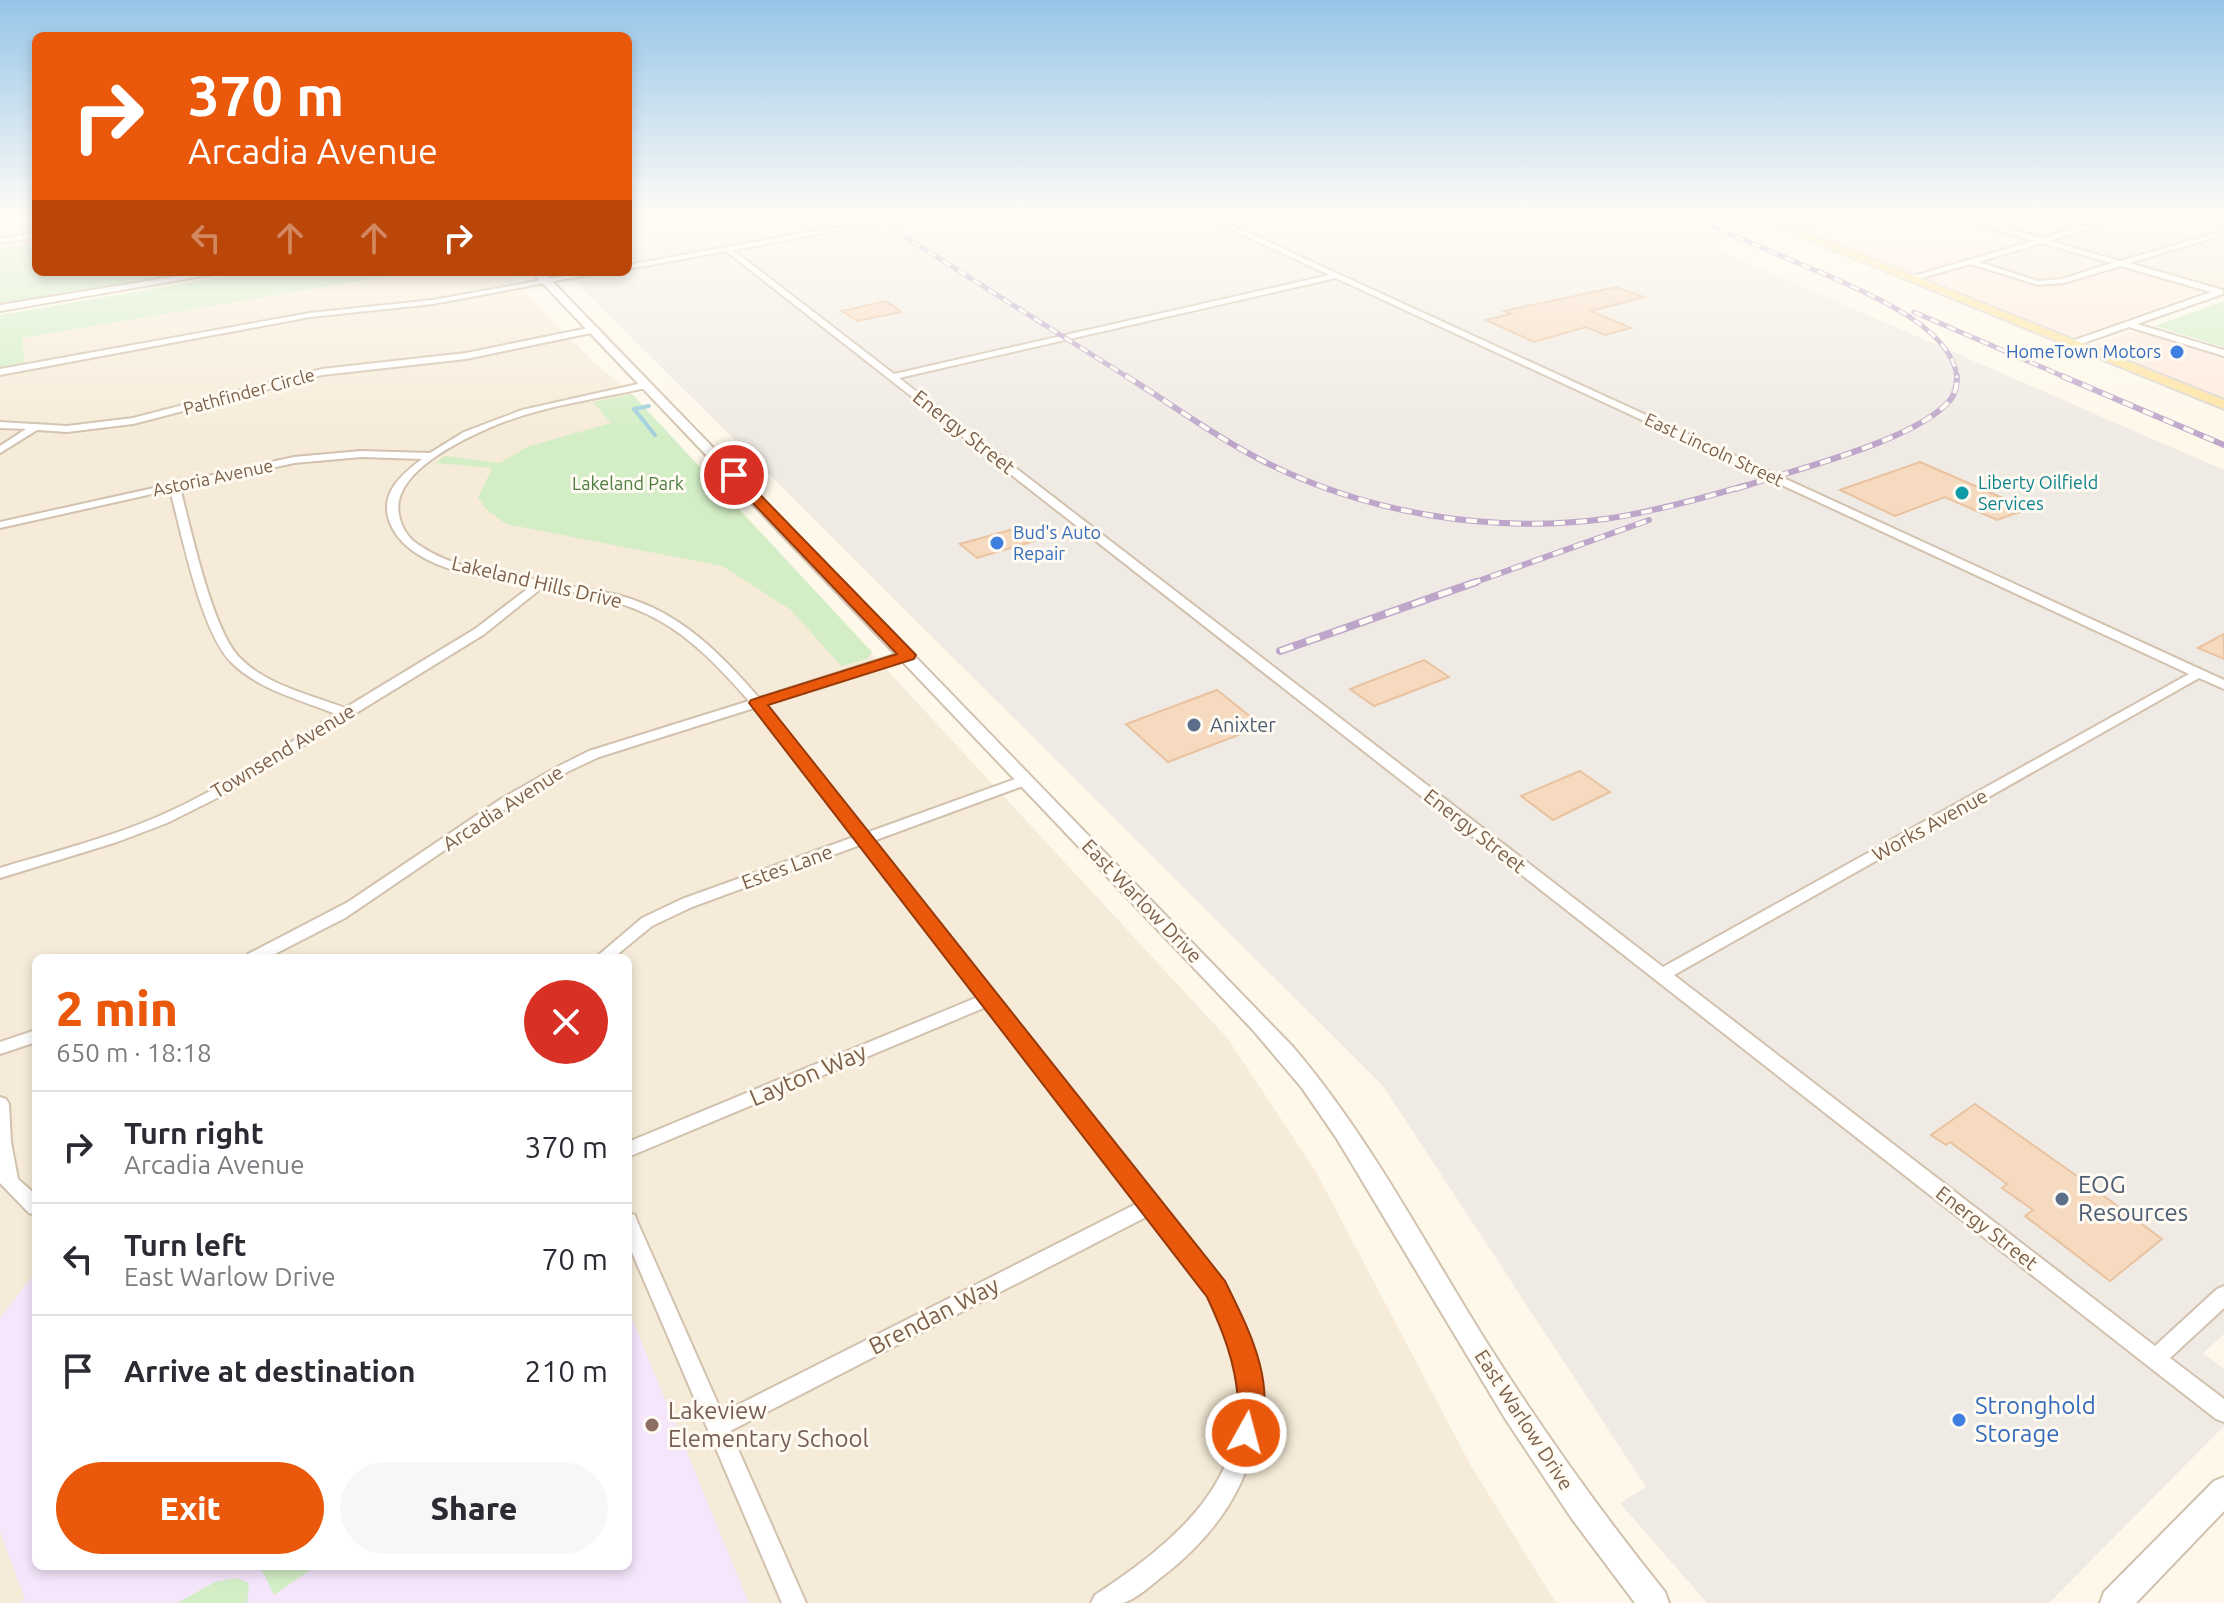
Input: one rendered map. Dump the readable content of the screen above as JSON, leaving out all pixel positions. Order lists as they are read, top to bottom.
{
  "streets": {
    "street": [
      "Pathfinder Circle",
      "Energy Street",
      "East Lincoln Street",
      "Astoria Avenue",
      "Lakeland Hills Drive",
      "Townsend Avenue",
      "Arcadia Avenue",
      "Works Avenue",
      "Estes Lane",
      "East Warlow Drive",
      "Layton Way",
      "Brendan Way"
    ]
  },
  "crossings": [
    ["Pathfinder Circle", "East Warlow Drive"],
    ["Energy Street", "Works Avenue"],
    ["East Lincoln Street", "Works Avenue"],
    ["Astoria Avenue", "Lakeland Hills Drive"],
    ["Lakeland Hills Drive", "Townsend Avenue"],
    ["Lakeland Hills Drive", "Arcadia Avenue"],
    ["Lakeland Hills Drive", "Estes Lane"],
    ["Lakeland Hills Drive", "East Warlow Drive"],
    ["Lakeland Hills Drive", "Layton Way"],
    ["Lakeland Hills Drive", "Brendan Way"],
    ["Arcadia Avenue", "East Warlow Drive"],
    ["Estes Lane", "East Warlow Drive"]
  ],
  "parks": ["Lakeland Park"],
  "places": [
    "HomeTown Motors",
    "Liberty Oilfield Services",
    "Bud's Auto Repair",
    "Anixter",
    "EOG Resources",
    "Stronghold Storage",
    "Lakeview Elementary School"
  ],
  "page": {
    "turn": ["370 m", "Arcadia Avenue"],
    "heading": ["2 min", "650 m · 18:18"],
    "list": [
      {
        "name": "Turn right",
        "note": "Arcadia Avenue",
        "value": "370 m"
      },
      {
        "name": "Turn left",
        "note": "East Warlow Drive",
        "value": "70 m"
      },
      {
        "name": "Arrive at destination",
        "value": "210 m"
      }
    ],
    "buttons": ["Exit", "Share"]
  }
}
